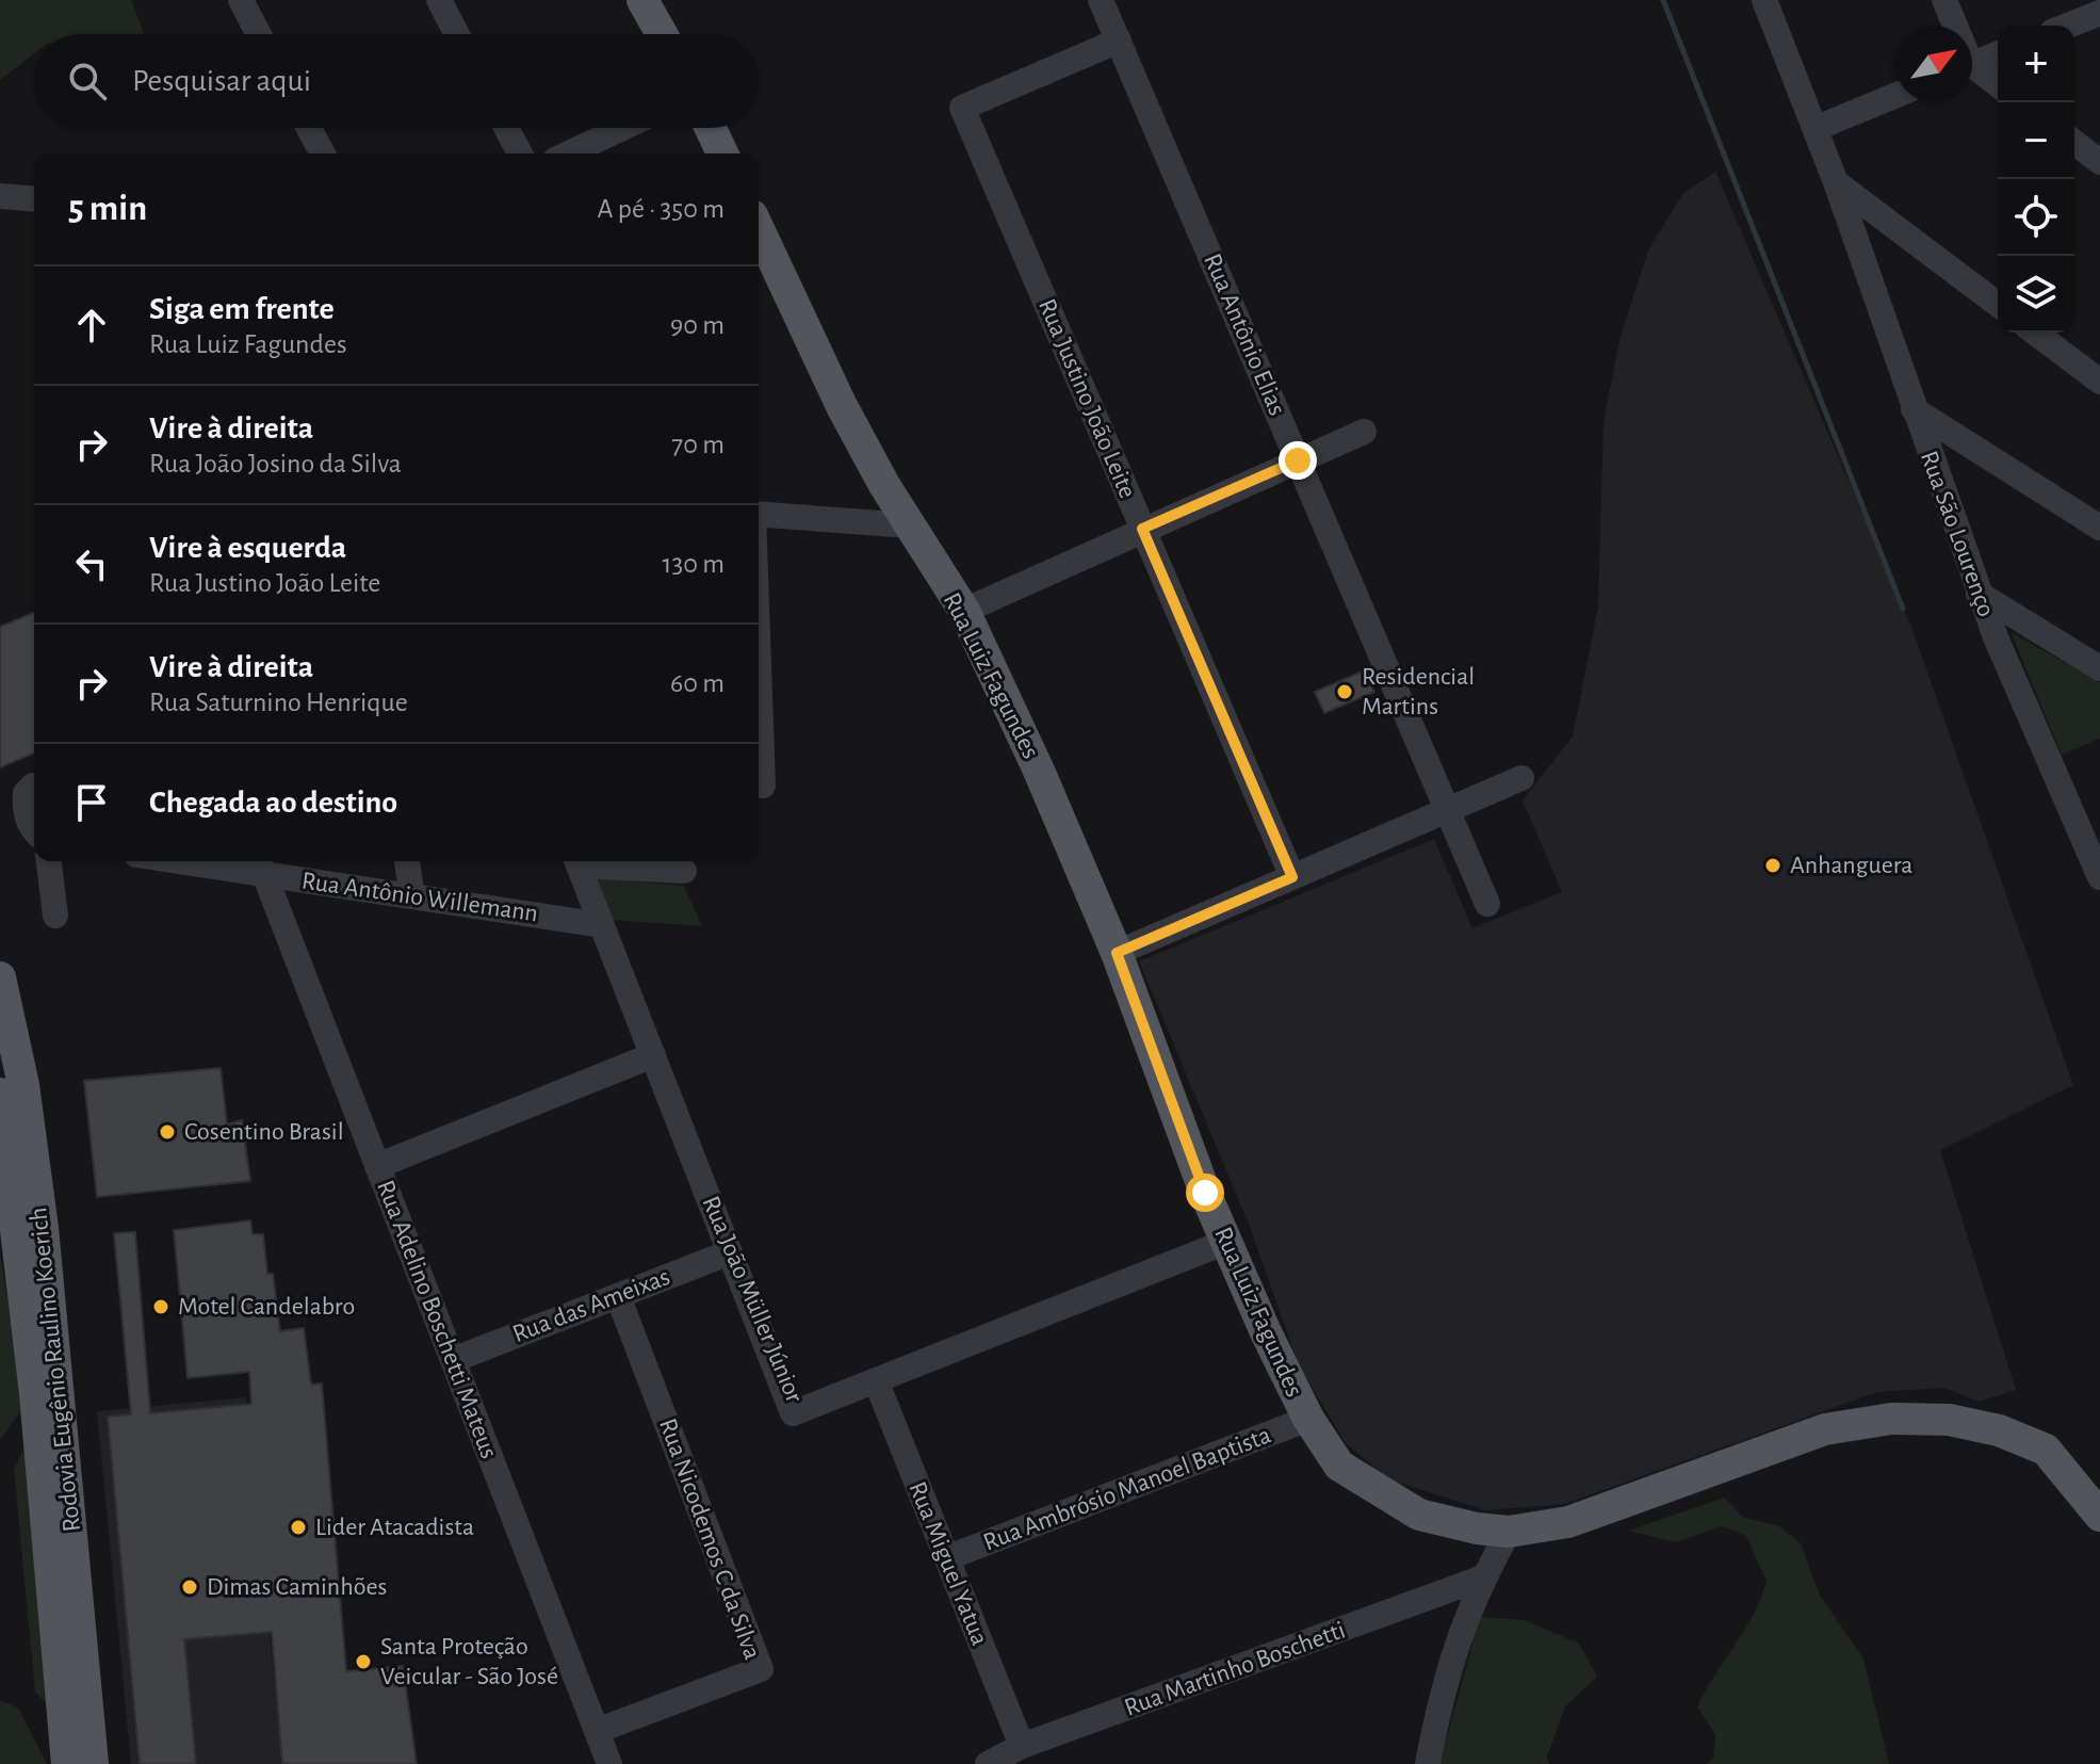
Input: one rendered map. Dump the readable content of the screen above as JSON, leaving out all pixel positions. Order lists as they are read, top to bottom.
{
  "streets": {
    "main road": ["Rua Luiz Fagundes", "Rodovia Eugênio Raulino Koerich"],
    "street": [
      "Rua Antônio Elias",
      "Rua Justino João Leite",
      "Rua São Lourenço",
      "Rua Antônio Willemann",
      "Rua João Müller Júnior",
      "Rua das Ameixas",
      "Rua Adelino Boschetti Mateus",
      "Rua Ambrósio Manoel Baptista",
      "Rua Nicodemos C da Silva",
      "Rua Miguel Yatua",
      "Rua Martinho Boschetti"
    ]
  },
  "crossings": [
    ["Rua Antônio Elias", "Rua Justino João Leite"],
    ["Rua Luiz Fagundes", "Rua João Müller Júnior"],
    ["Rua Luiz Fagundes", "Rua Ambrósio Manoel Baptista"],
    ["Rua Antônio Willemann", "Rua João Müller Júnior"],
    ["Rua Antônio Willemann", "Rua Adelino Boschetti Mateus"],
    ["Rua João Müller Júnior", "Rua das Ameixas"],
    ["Rua João Müller Júnior", "Rua Miguel Yatua"],
    ["Rua das Ameixas", "Rua Adelino Boschetti Mateus"],
    ["Rua das Ameixas", "Rua Nicodemos C da Silva"],
    ["Rua Adelino Boschetti Mateus", "Rua Nicodemos C da Silva"],
    ["Rua Ambrósio Manoel Baptista", "Rua Miguel Yatua"],
    ["Rua Miguel Yatua", "Rua Martinho Boschetti"]
  ],
  "places": [
    "Residencial Martins",
    "Anhanguera",
    "Cosentino Brasil",
    "Motel Candelabro",
    "Lider Atacadista",
    "Dimas Caminhões",
    "Santa Proteção Veicular - São José"
  ],
  "north": "top right",
  "page": {
    "map_buttons": ["+", "−"],
    "search": "Pesquisar aqui",
    "heading": ["5 min", "A pé · 350 m"],
    "list": [
      ["Siga em frente", "Rua Luiz Fagundes", "90 m"],
      ["Vire à direita", "Rua João Josino da Silva", "70 m"],
      ["Vire à esquerda", "Rua Justino João Leite", "130 m"],
      ["Vire à direita", "Rua Saturnino Henrique", "60 m"],
      "Chegada ao destino"
    ]
  }
}
